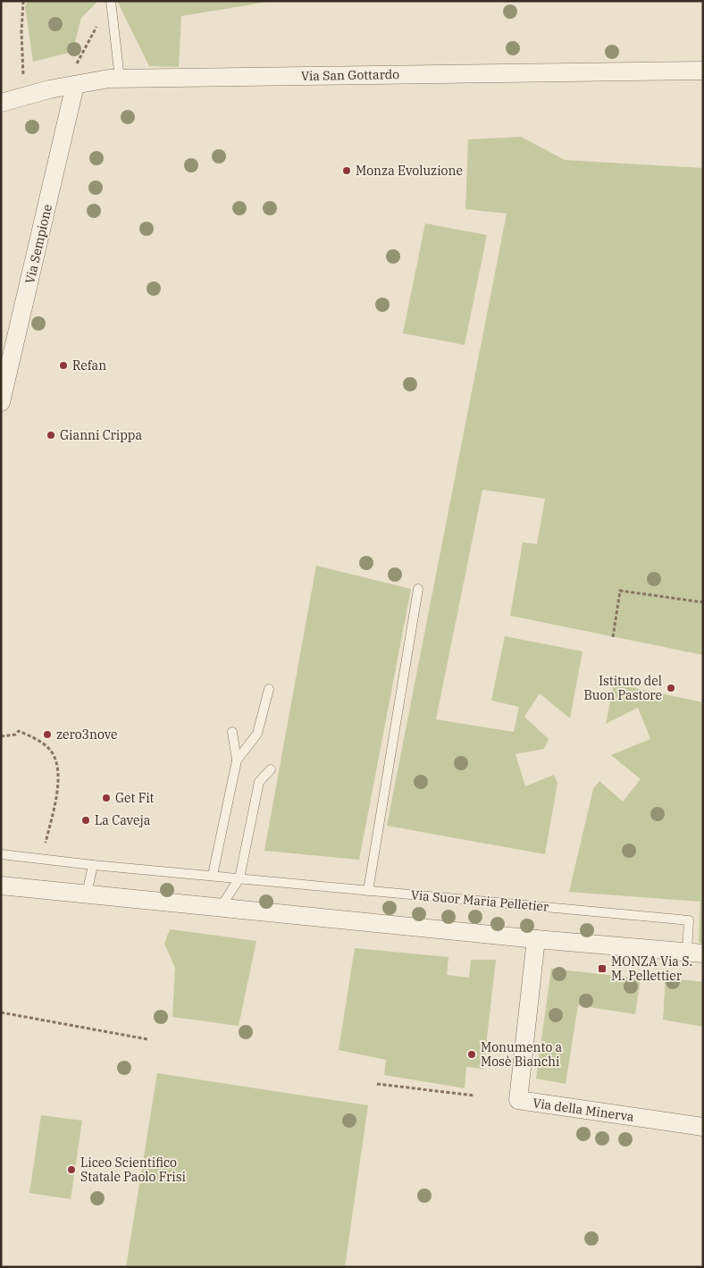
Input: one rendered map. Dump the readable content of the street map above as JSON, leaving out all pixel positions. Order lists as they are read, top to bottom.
{
  "streets": {
    "street": [
      "Via San Gottardo",
      "Via Sempione",
      "Via Suor Maria Pelletier",
      "Via della Minerva"
    ]
  },
  "crossings": [
    ["Via San Gottardo", "Via Sempione"],
    ["Via Suor Maria Pelletier", "Via della Minerva"]
  ],
  "places": {
    "other": [
      "Monza Evoluzione",
      "Refan",
      "Gianni Crippa",
      "Istituto del Buon Pastore",
      "zero3nove",
      "Get Fit",
      "La Caveja",
      "Monumento a Mosè Bianchi",
      "Liceo Scientifico Statale Paolo Frisi"
    ],
    "transit": ["MONZA Via S. M. Pellettier"]
  }
}
